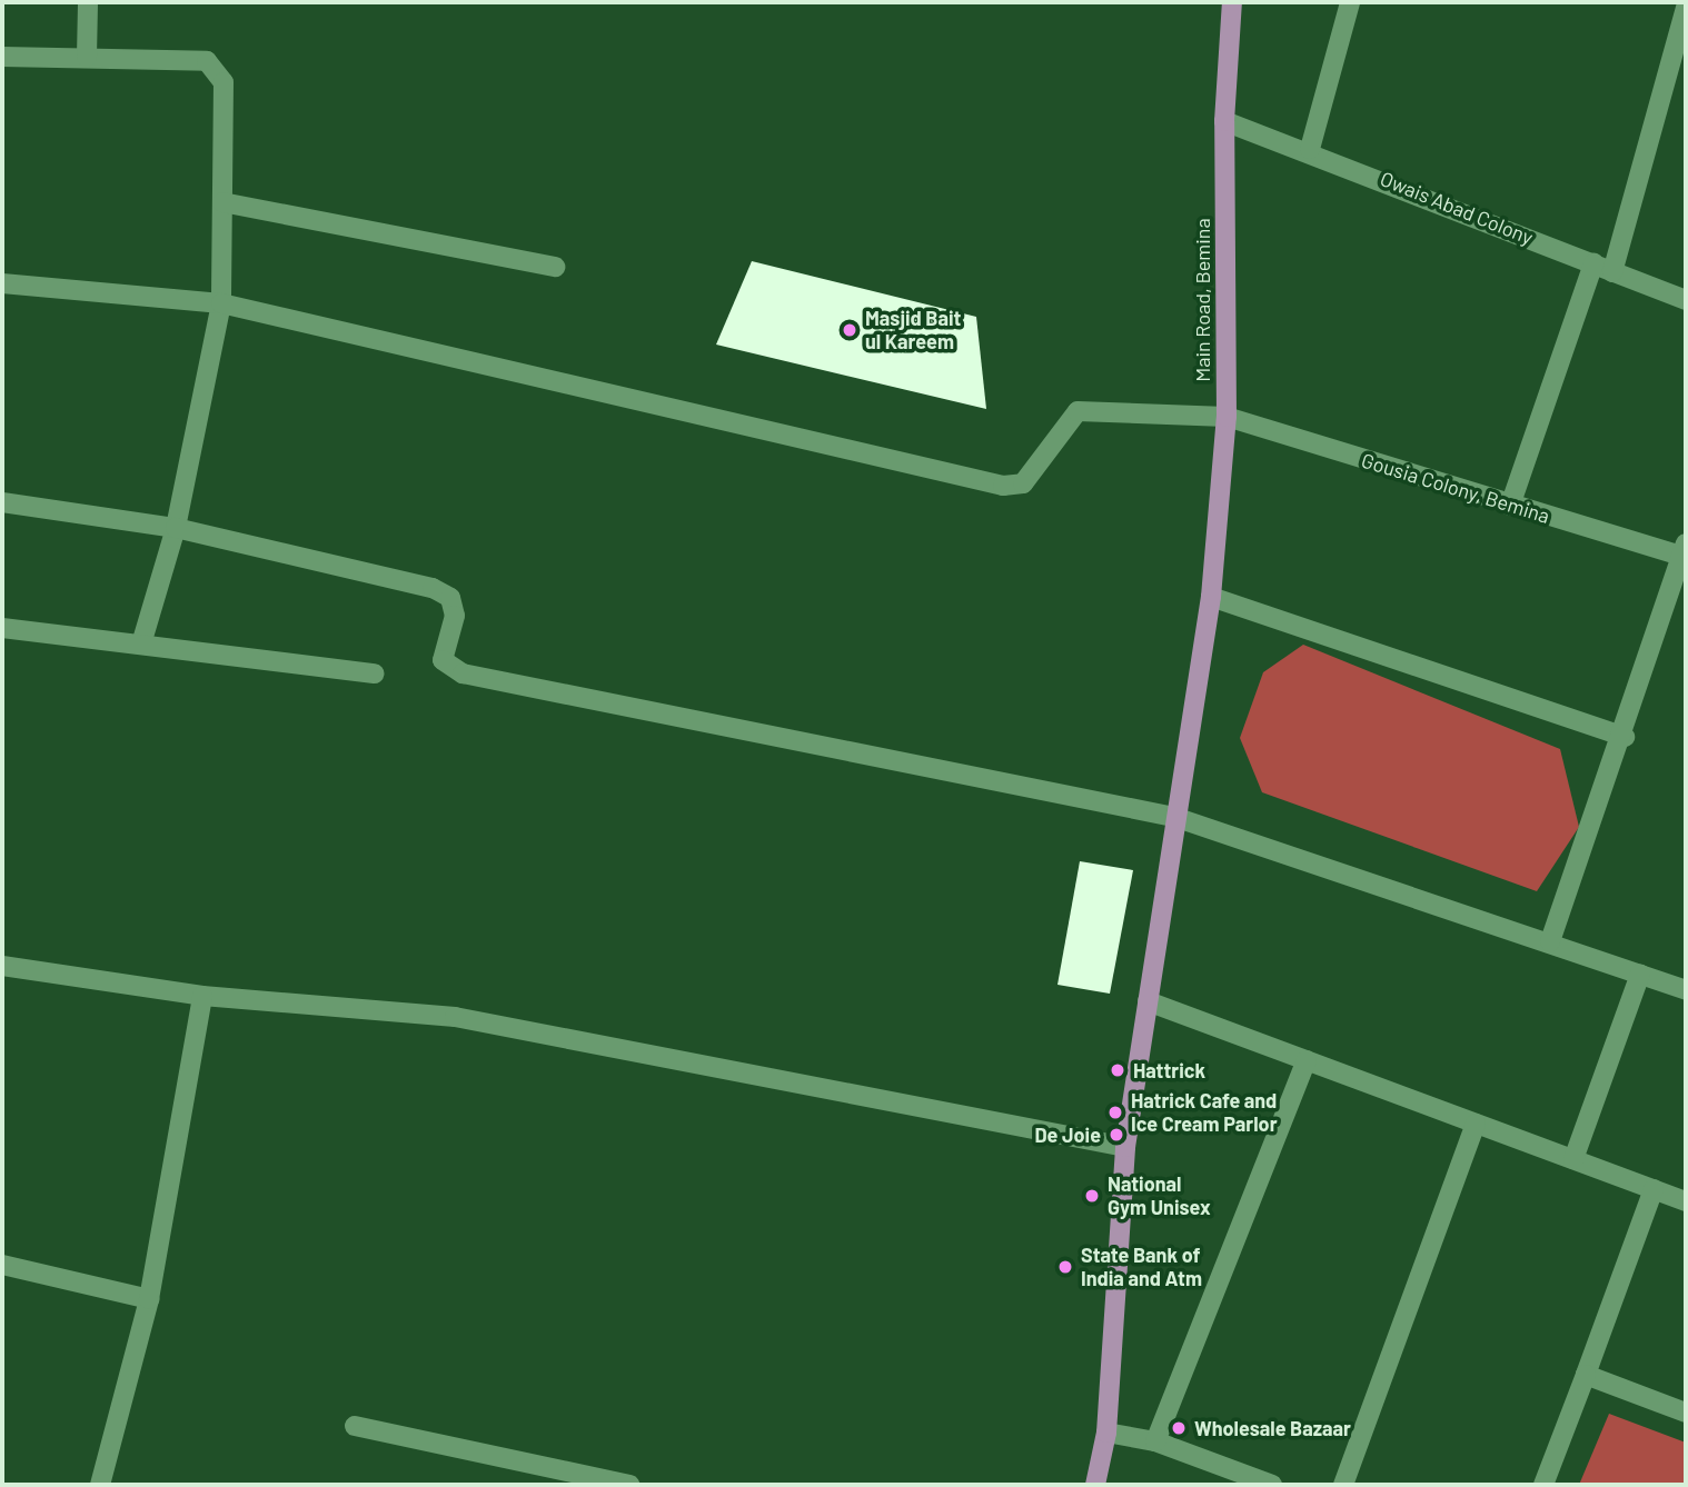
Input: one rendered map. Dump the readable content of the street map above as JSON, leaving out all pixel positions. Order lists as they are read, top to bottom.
{
  "streets": {
    "main road": ["Main Road, Bemina"],
    "street": ["Owais Abad Colony", "Gousia Colony, Bemina"]
  },
  "crossings": [
    ["Owais Abad Colony", "Main Road, Bemina"],
    ["Main Road, Bemina", "Gousia Colony, Bemina"]
  ],
  "places": [
    "Masjid Bait ul Kareem",
    "Hattrick",
    "Hatrick Cafe and Ice Cream Parlor",
    "De Joie",
    "National Gym Unisex",
    "State Bank of India and Atm",
    "Wholesale Bazaar"
  ]
}
